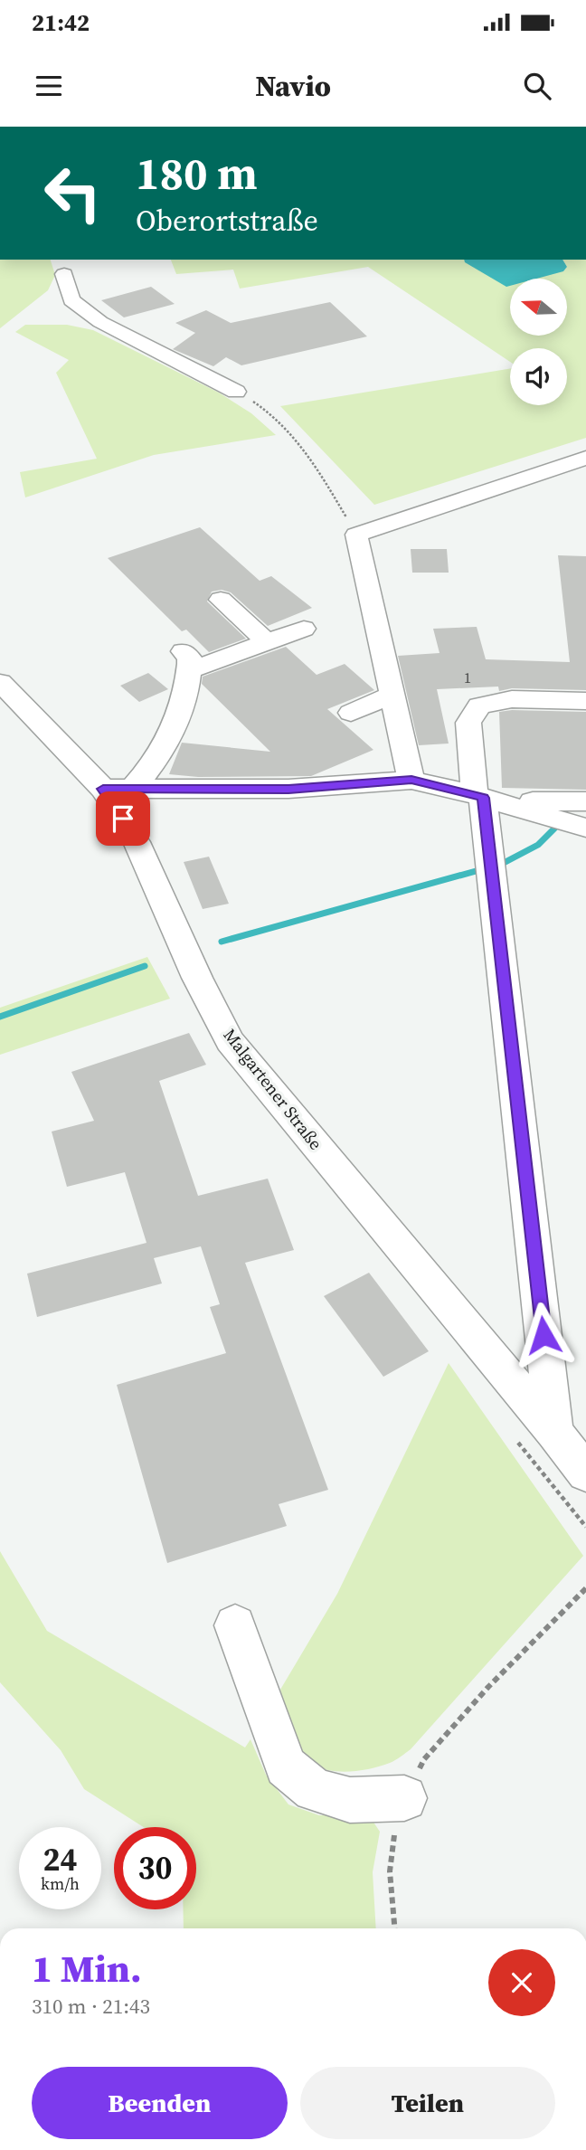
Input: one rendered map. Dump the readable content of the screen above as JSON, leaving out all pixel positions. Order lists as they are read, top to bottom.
{
  "streets": {
    "street": ["Malgartener Straße"]
  },
  "house_numbers": ["1"],
  "north": "left",
  "page": {
    "status": "21:42",
    "header": "Navio",
    "turn": ["180 m", "Oberortstraße"],
    "speed": "24 km/h",
    "limit": "30",
    "heading": ["1 Min.", "310 m · 21:43"],
    "buttons": ["Beenden", "Teilen"]
  }
}
